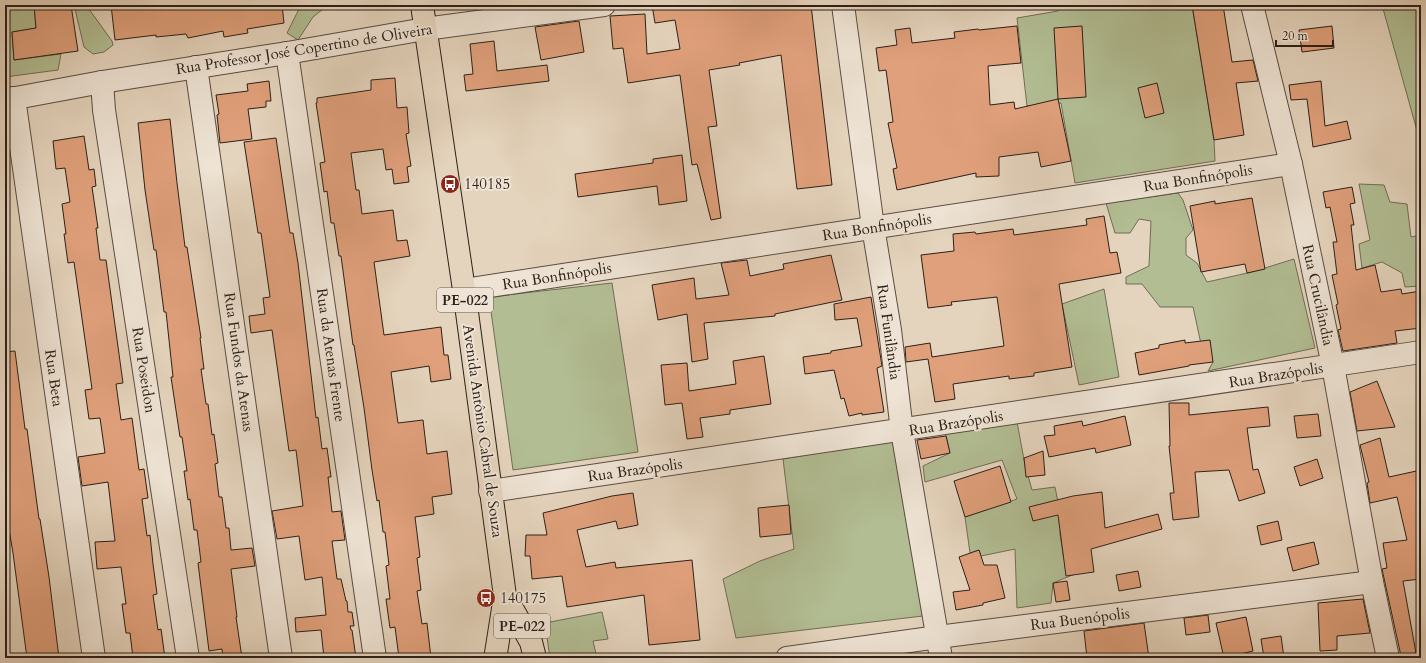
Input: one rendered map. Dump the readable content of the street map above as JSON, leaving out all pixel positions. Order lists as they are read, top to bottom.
{
  "streets": {
    "main road": ["PE-022", "Avenida Antônio Cabral de Souza"],
    "street": [
      "Rua Professor José Copertino de Oliveira",
      "Rua Bonfinópolis",
      "Rua Crucilândia",
      "Rua Funilândia",
      "Rua da Atenas Frente",
      "Rua Fundos da Atenas",
      "Rua Poseidon",
      "Rua Brazópolis",
      "Rua Beta",
      "Rua Buenópolis"
    ]
  },
  "crossings": [
    ["Rua Professor José Copertino de Oliveira", "Rua da Atenas Frente"],
    ["Rua Professor José Copertino de Oliveira", "Rua Fundos da Atenas"],
    ["Rua Professor José Copertino de Oliveira", "Rua Poseidon"],
    ["Rua Professor José Copertino de Oliveira", "Rua Beta"],
    ["Rua Professor José Copertino de Oliveira", "Avenida Antônio Cabral de Souza"],
    ["Rua Bonfinópolis", "Rua Crucilândia"],
    ["Rua Bonfinópolis", "Rua Funilândia"],
    ["Rua Bonfinópolis", "Avenida Antônio Cabral de Souza"],
    ["Rua Crucilândia", "Rua Brazópolis"],
    ["Rua Crucilândia", "Rua Buenópolis"],
    ["Rua Funilândia", "Rua Brazópolis"],
    ["Rua Funilândia", "Rua Buenópolis"],
    ["Rua Brazópolis", "Avenida Antônio Cabral de Souza"]
  ],
  "places": {
    "bus stop": ["140185", "140175"]
  },
  "scale_bar": "20 m"
}
